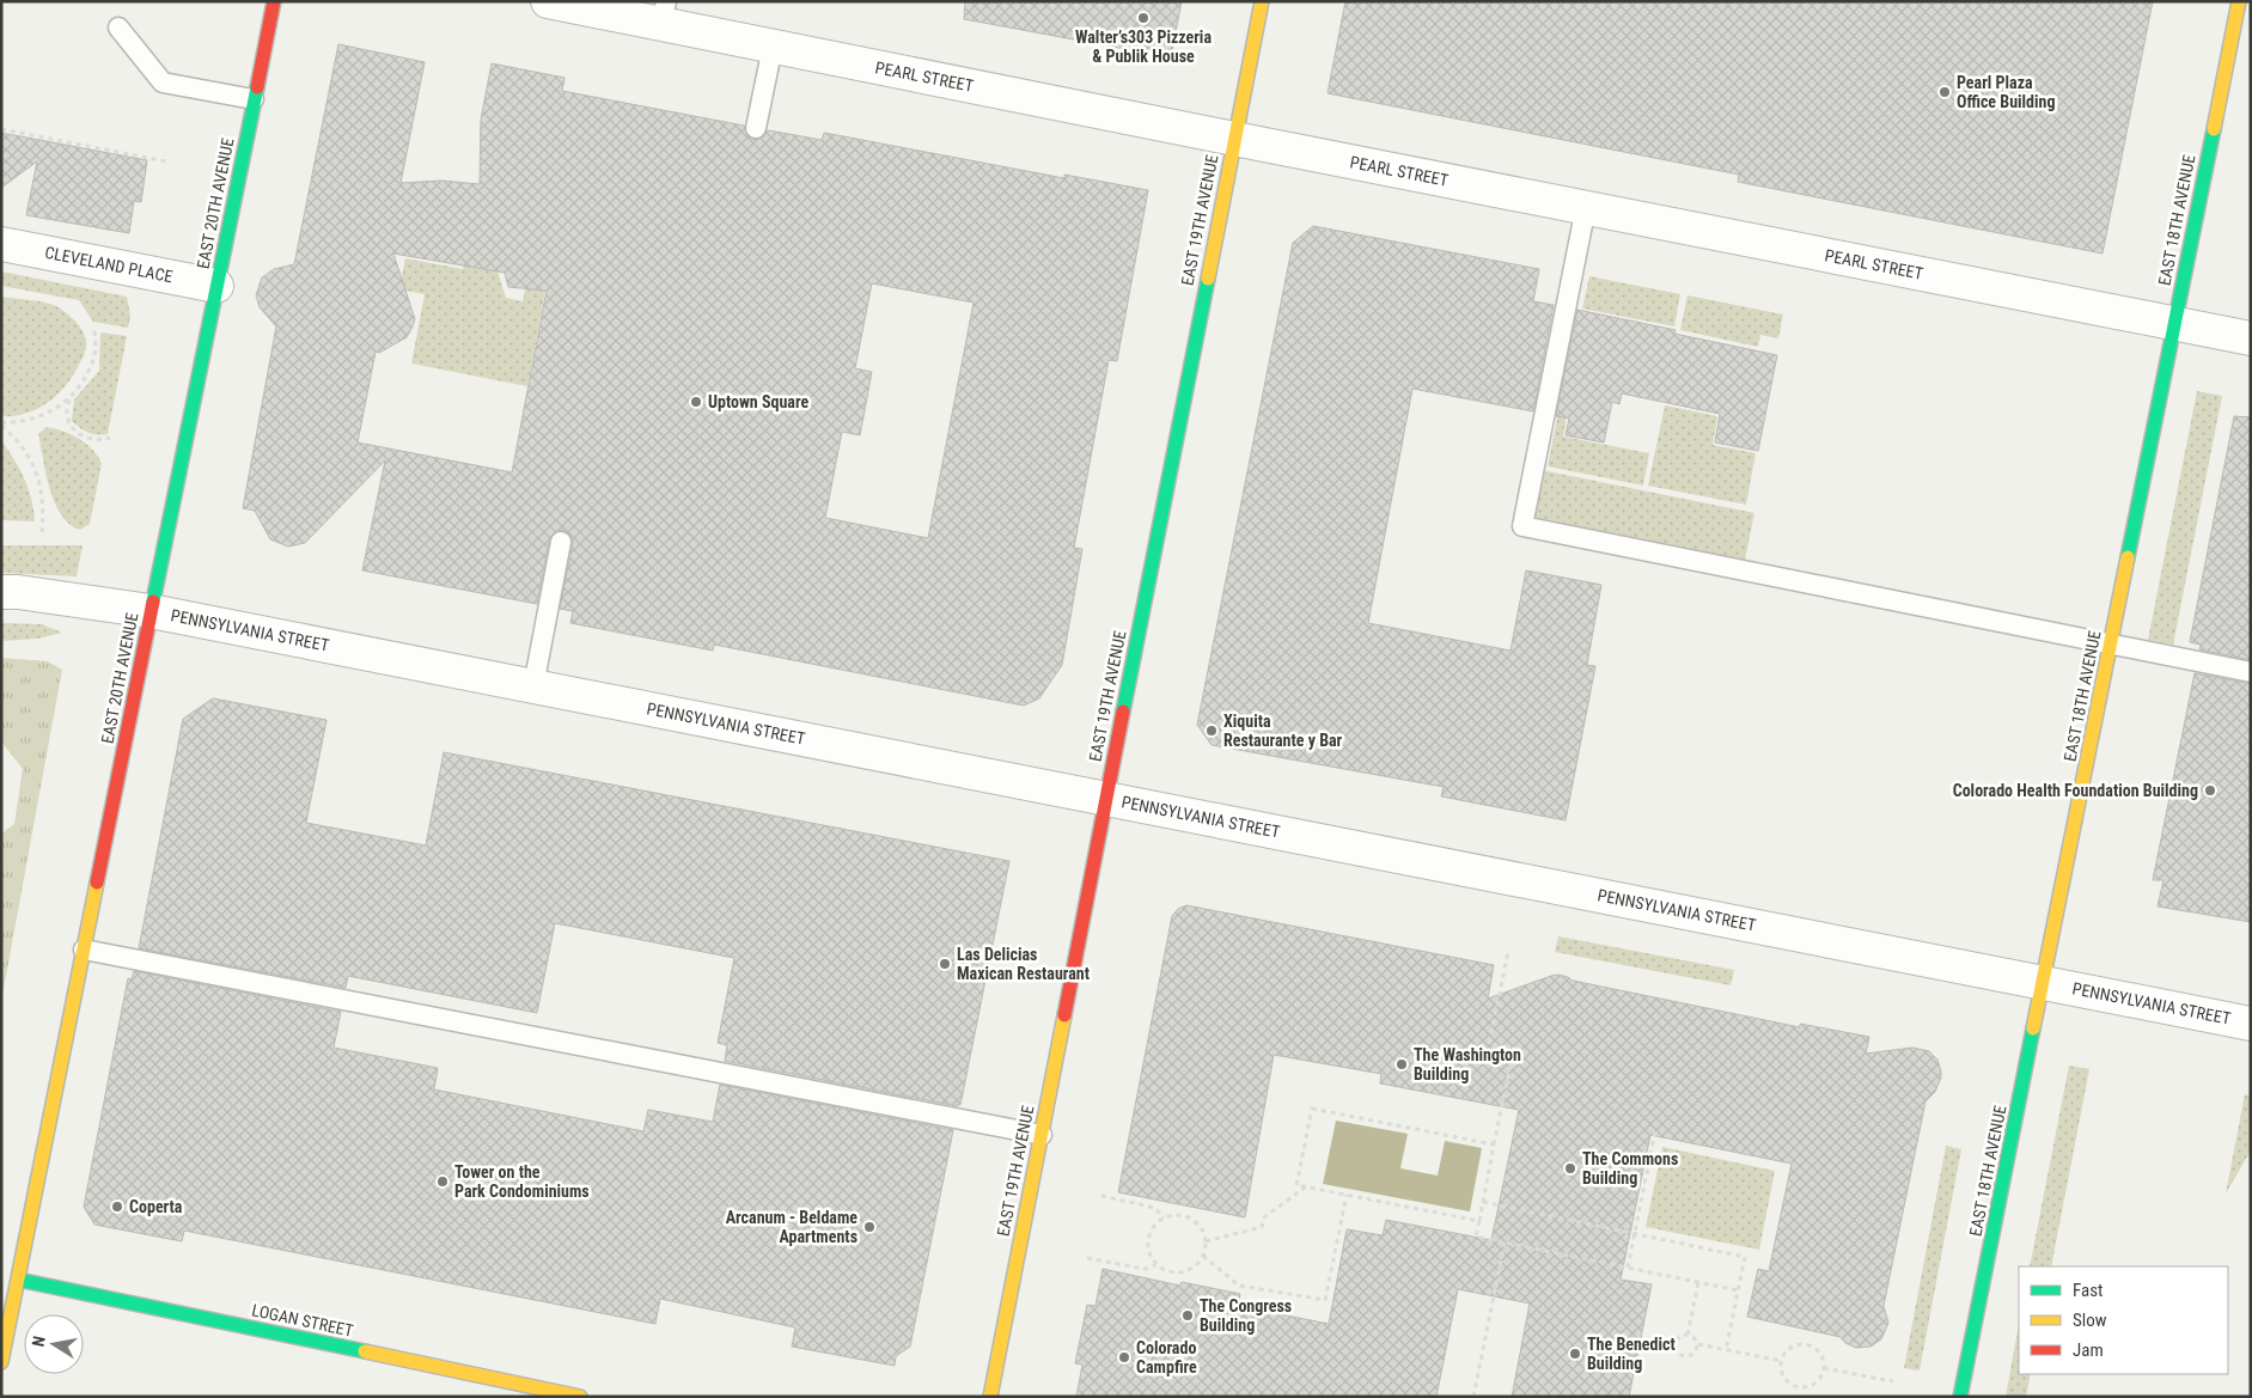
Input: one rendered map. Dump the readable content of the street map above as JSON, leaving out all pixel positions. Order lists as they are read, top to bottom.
{
  "streets": {
    "street": [
      "PEARL STREET",
      "EAST 20TH AVENUE",
      "EAST 19TH AVENUE",
      "EAST 18TH AVENUE",
      "CLEVELAND PLACE",
      "PENNSYLVANIA STREET",
      "LOGAN STREET"
    ]
  },
  "crossings": [
    ["PEARL STREET", "EAST 19TH AVENUE"],
    ["PEARL STREET", "EAST 18TH AVENUE"],
    ["EAST 20TH AVENUE", "CLEVELAND PLACE"],
    ["EAST 20TH AVENUE", "PENNSYLVANIA STREET"],
    ["EAST 20TH AVENUE", "LOGAN STREET"],
    ["EAST 19TH AVENUE", "PENNSYLVANIA STREET"],
    ["EAST 18TH AVENUE", "PENNSYLVANIA STREET"]
  ],
  "places": [
    "Walter’s303 Pizzeria & Publik House",
    "Pearl Plaza Office Building",
    "Uptown Square",
    "Xiquita Restaurante y Bar",
    "Colorado Health Foundation Building",
    "Las Delicias Maxican Restaurant",
    "The Washington Building",
    "The Commons Building",
    "Tower on the Park Condominiums",
    "Coperta",
    "Arcanum - Beldame Apartments",
    "The Congress Building",
    "The Benedict Building",
    "Colorado Campfire"
  ],
  "legend": ["Fast", "Slow", "Jam"],
  "north": "left"
}
